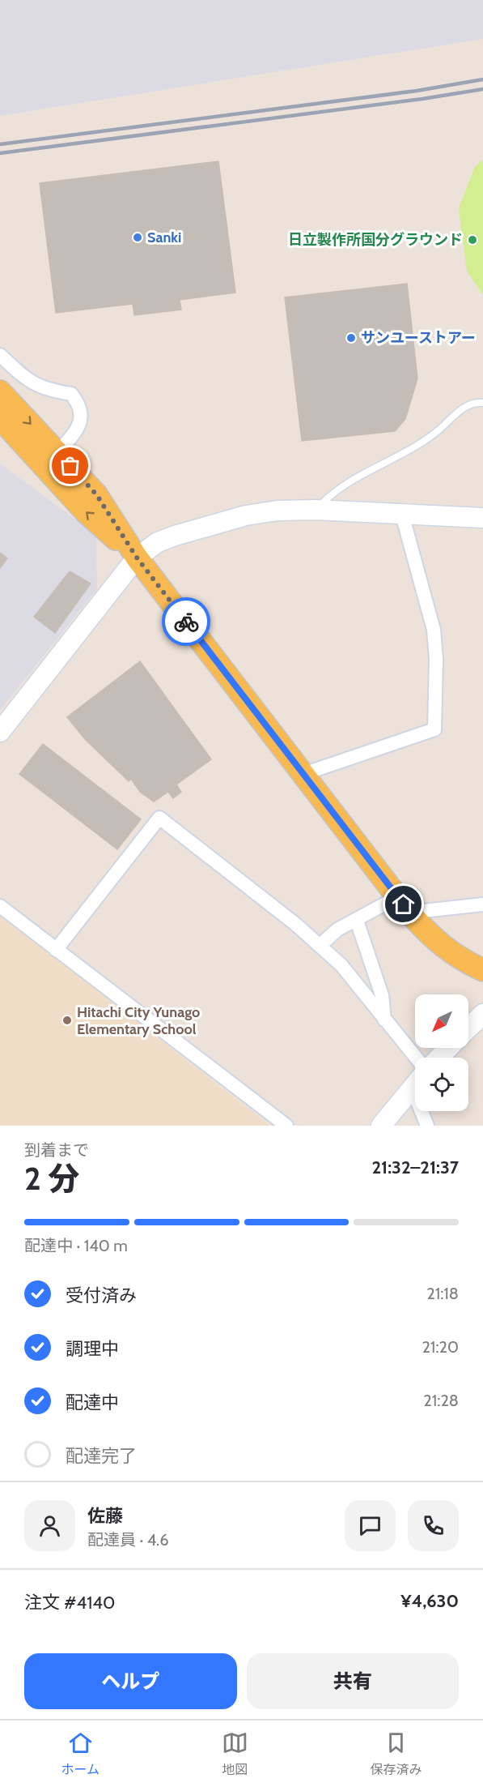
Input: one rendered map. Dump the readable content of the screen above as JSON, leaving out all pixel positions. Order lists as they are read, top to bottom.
{
  "places": [
    "Sanki",
    "日立製作所国分グラウンド",
    "サンユーストアー",
    "Hitachi City Yunago Elementary School"
  ],
  "north": "bottom left",
  "page": {
    "heading": ["2 分", "到着まで", "21:32–21:37"],
    "panel": [
      "佐藤",
      "配達員 · 4.6",
      "注文 #4140",
      "¥4,630"
    ],
    "bar": "配達中 · 140 m",
    "list": [
      ["受付済み", "21:18"],
      ["調理中", "21:20"],
      ["配達中", "21:28"],
      "配達完了"
    ],
    "buttons": ["ヘルプ", "共有"],
    "tabs": ["ホーム", "地図", "保存済み"]
  }
}
